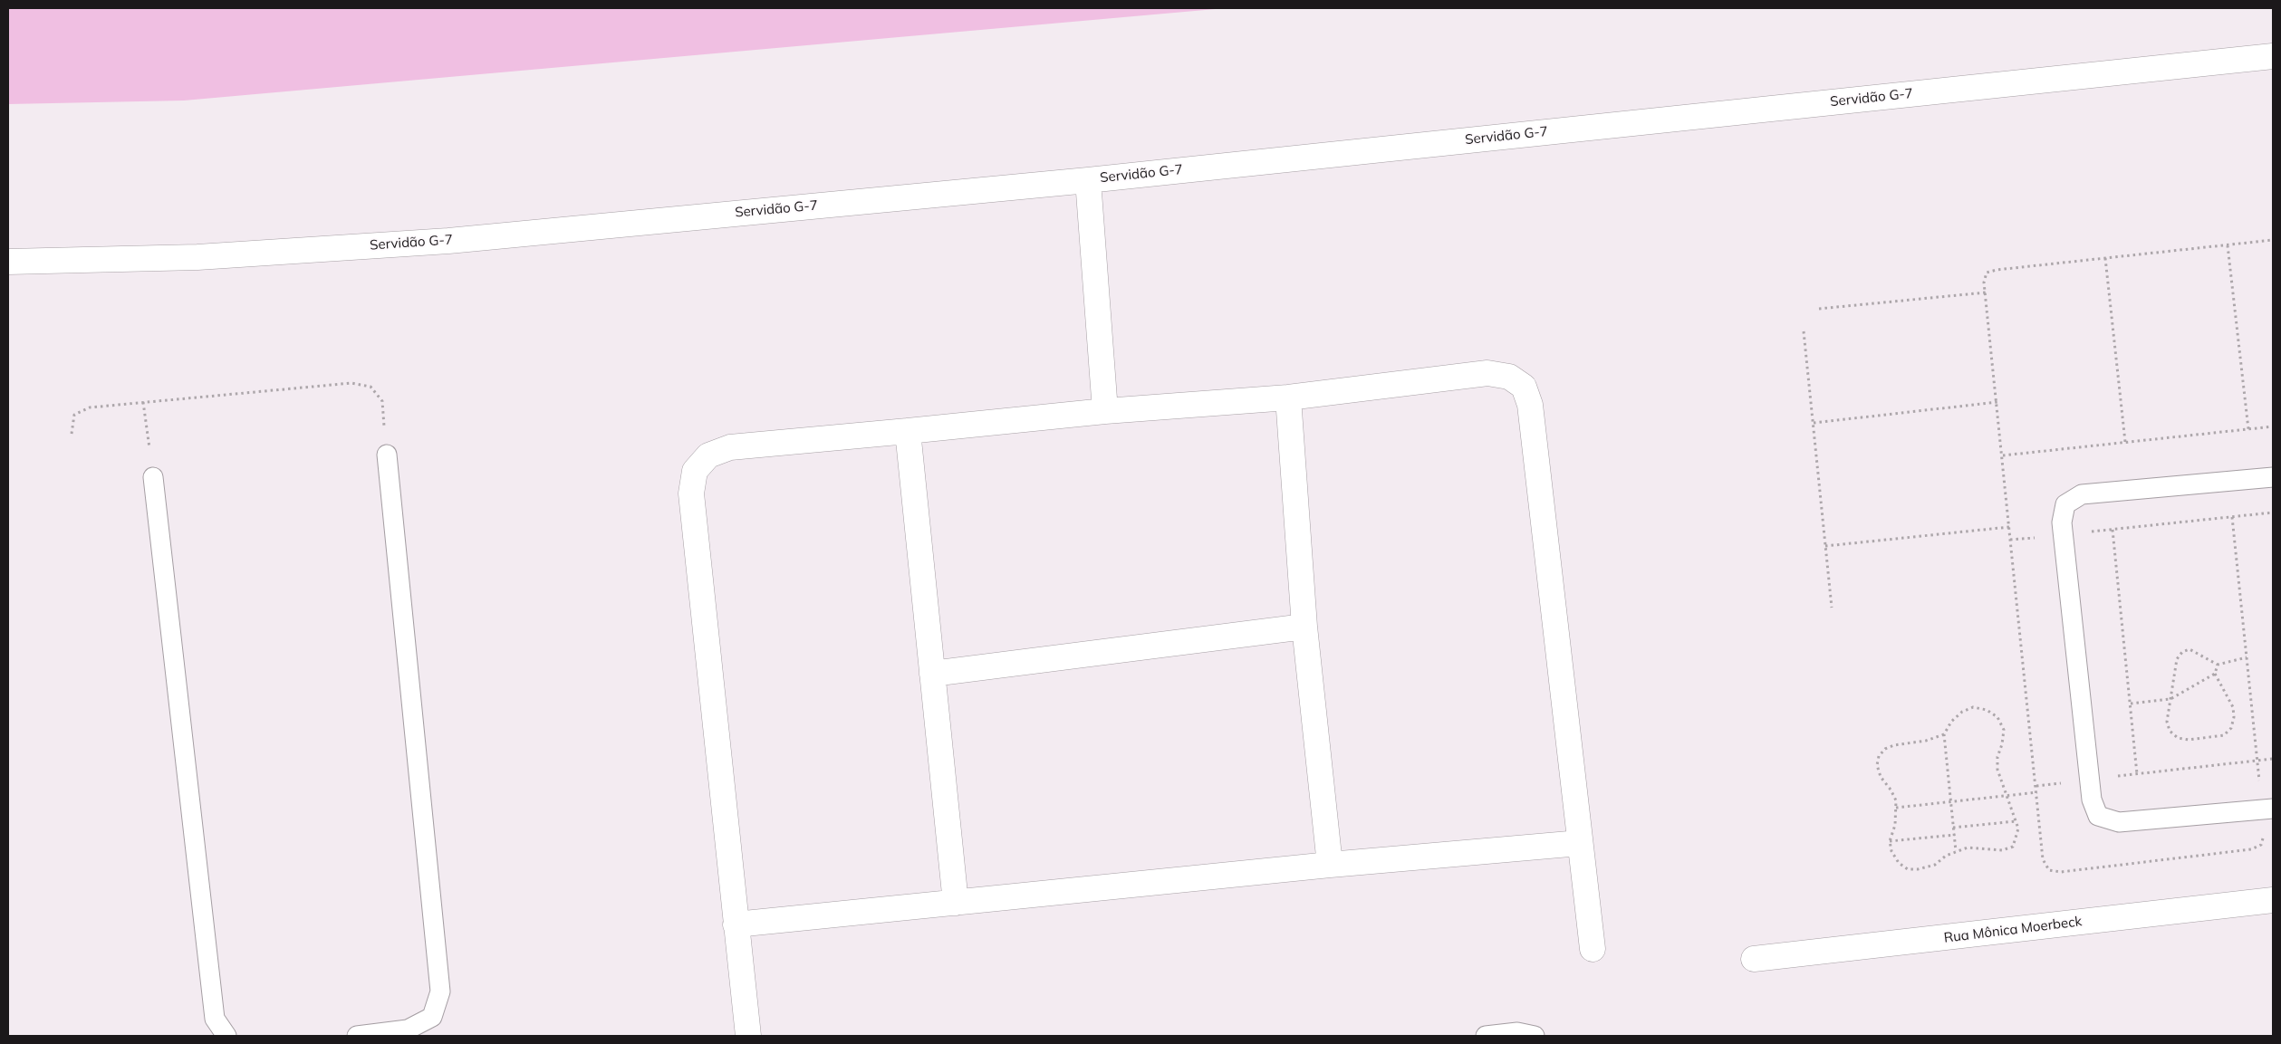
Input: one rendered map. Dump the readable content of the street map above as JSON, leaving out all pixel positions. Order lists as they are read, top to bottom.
{
  "streets": {
    "street": ["Servidão G-7", "Rua Mônica Moerbeck"]
  }
}
